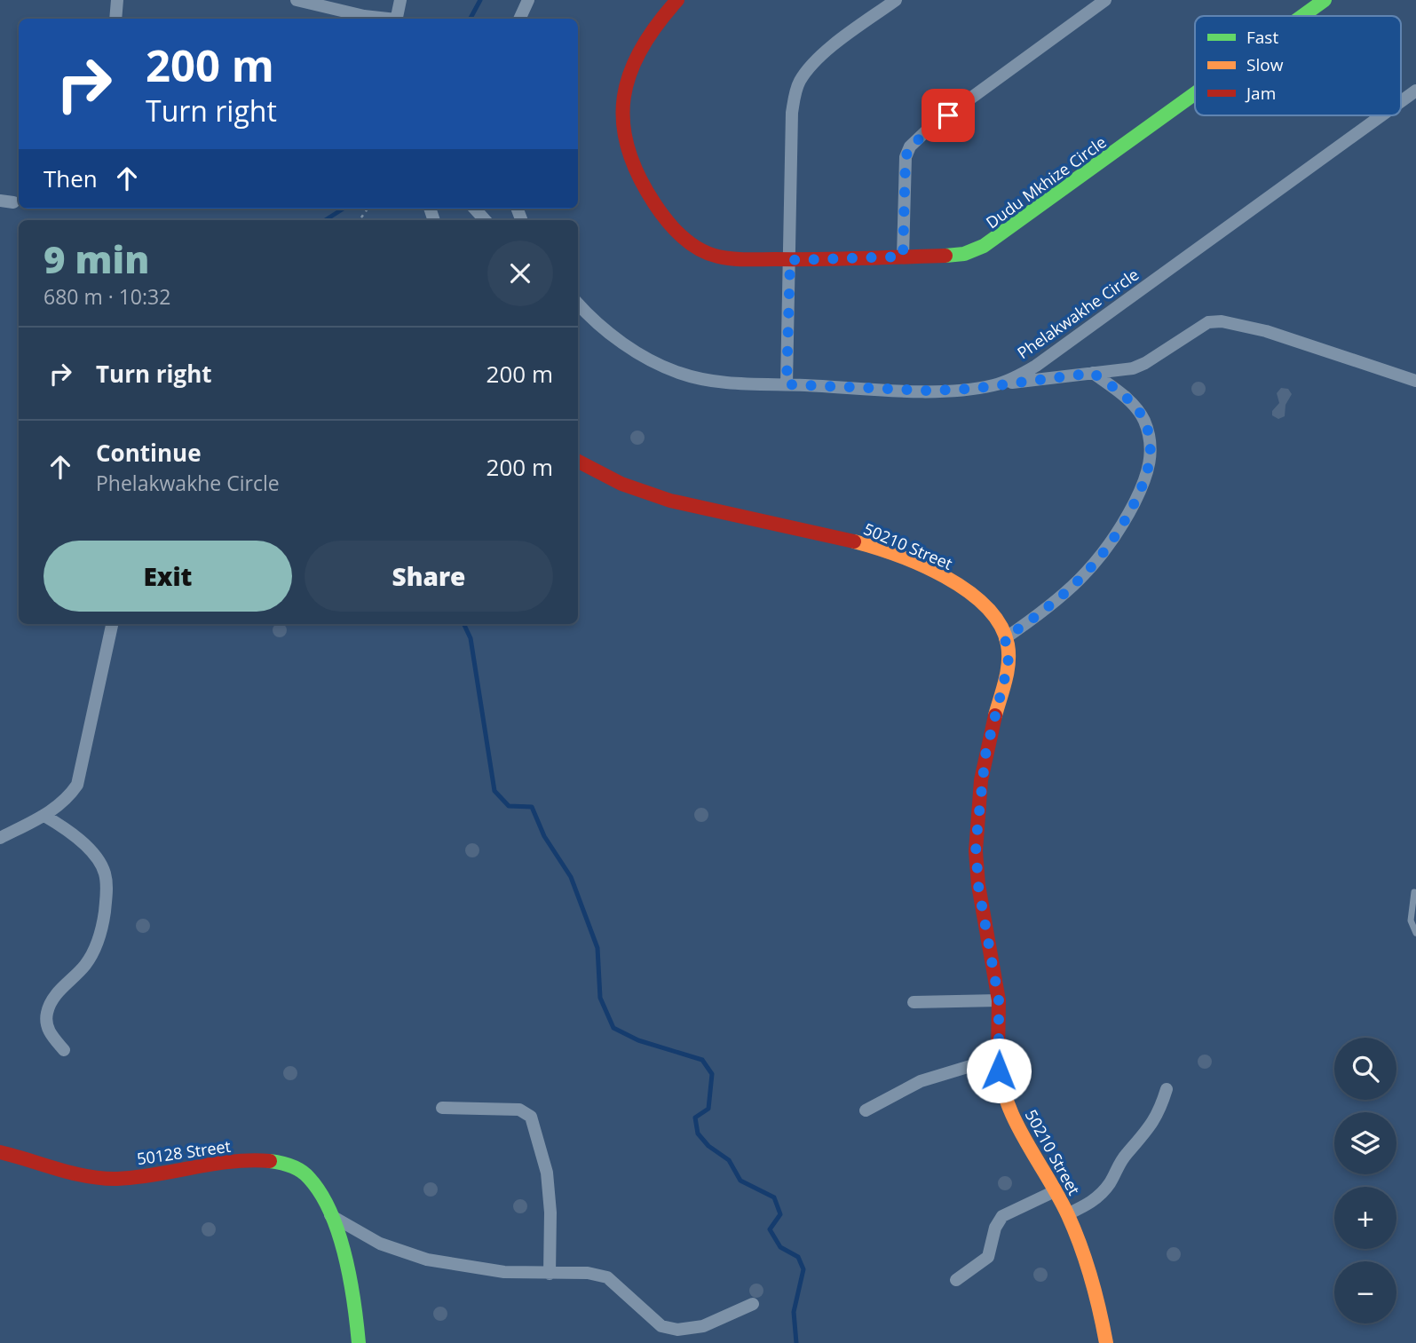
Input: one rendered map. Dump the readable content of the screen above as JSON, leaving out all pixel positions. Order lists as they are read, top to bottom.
{
  "streets": {
    "street": [
      "Dudu Mkhize Circle",
      "Phelakwakhe Circle",
      "50210 Street",
      "50128 Street"
    ]
  },
  "legend": ["Fast", "Slow", "Jam"],
  "page": {
    "turn": ["200 m", "Turn right"],
    "then": "Then",
    "heading": ["9 min", "680 m · 10:32"],
    "list": [
      {
        "name": "Turn right",
        "value": "200 m"
      },
      {
        "name": "Continue",
        "note": "Phelakwakhe Circle",
        "value": "200 m"
      }
    ],
    "buttons": ["Exit", "Share"],
    "map_buttons": ["+", "−"]
  }
}
